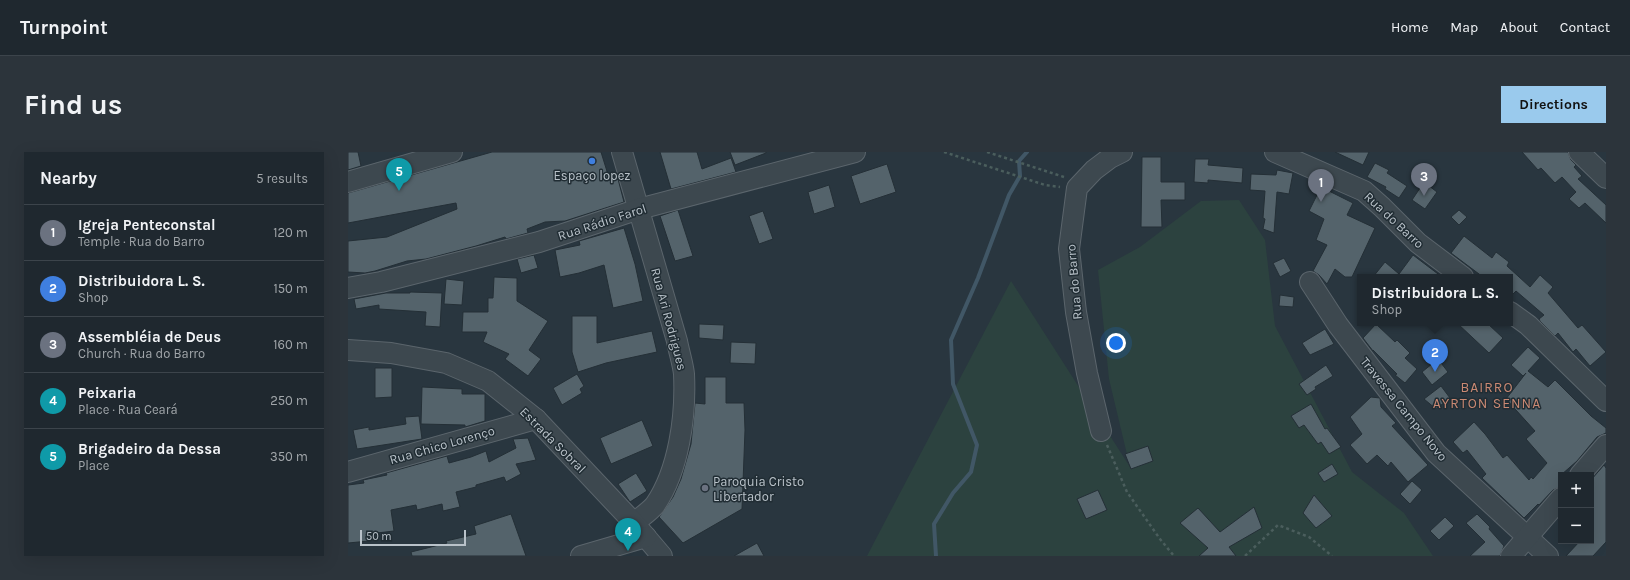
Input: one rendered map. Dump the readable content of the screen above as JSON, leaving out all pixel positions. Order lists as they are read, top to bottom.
{
  "streets": {
    "street": [
      "Rua do Barro",
      "Rua Rádio Farol",
      "Rua Ari Rodrigues",
      "Travessa Campo Novo",
      "Estrada Sobral",
      "Rua Chico Lorenço"
    ]
  },
  "crossings": [
    ["Rua Rádio Farol", "Rua Ari Rodrigues"],
    ["Rua Ari Rodrigues", "Estrada Sobral"],
    ["Estrada Sobral", "Rua Chico Lorenço"]
  ],
  "districts": ["BAIRRO AYRTON SENNA"],
  "places": ["Espaço lopez", "Paroquia Cristo Libertador"],
  "scale_bar": "50 m",
  "page": {
    "header": "Turnpoint",
    "nav": [
      "Home",
      "Map",
      "About",
      "Contact"
    ],
    "buttons": "Directions",
    "title": "Find us",
    "heading": ["Nearby", "5 results"],
    "pins": [
      "5",
      "3",
      "1",
      "2",
      "4"
    ],
    "list": [
      {
        "mark": "1",
        "name": "Igreja Penteconstal",
        "note": "Temple · Rua do Barro",
        "value": "120 m"
      },
      {
        "mark": "2",
        "name": "Distribuidora L. S.",
        "note": "Shop",
        "value": "150 m"
      },
      {
        "mark": "3",
        "name": "Assembléia de Deus",
        "note": "Church · Rua do Barro",
        "value": "160 m"
      },
      {
        "mark": "4",
        "name": "Peixaria",
        "note": "Place · Rua Ceará",
        "value": "250 m"
      },
      {
        "mark": "5",
        "name": "Brigadeiro da Dessa",
        "note": "Place",
        "value": "350 m"
      }
    ],
    "popup": ["Distribuidora L. S.", "Shop"],
    "map_buttons": ["+", "−"],
    "scale": "50 m"
  }
}
